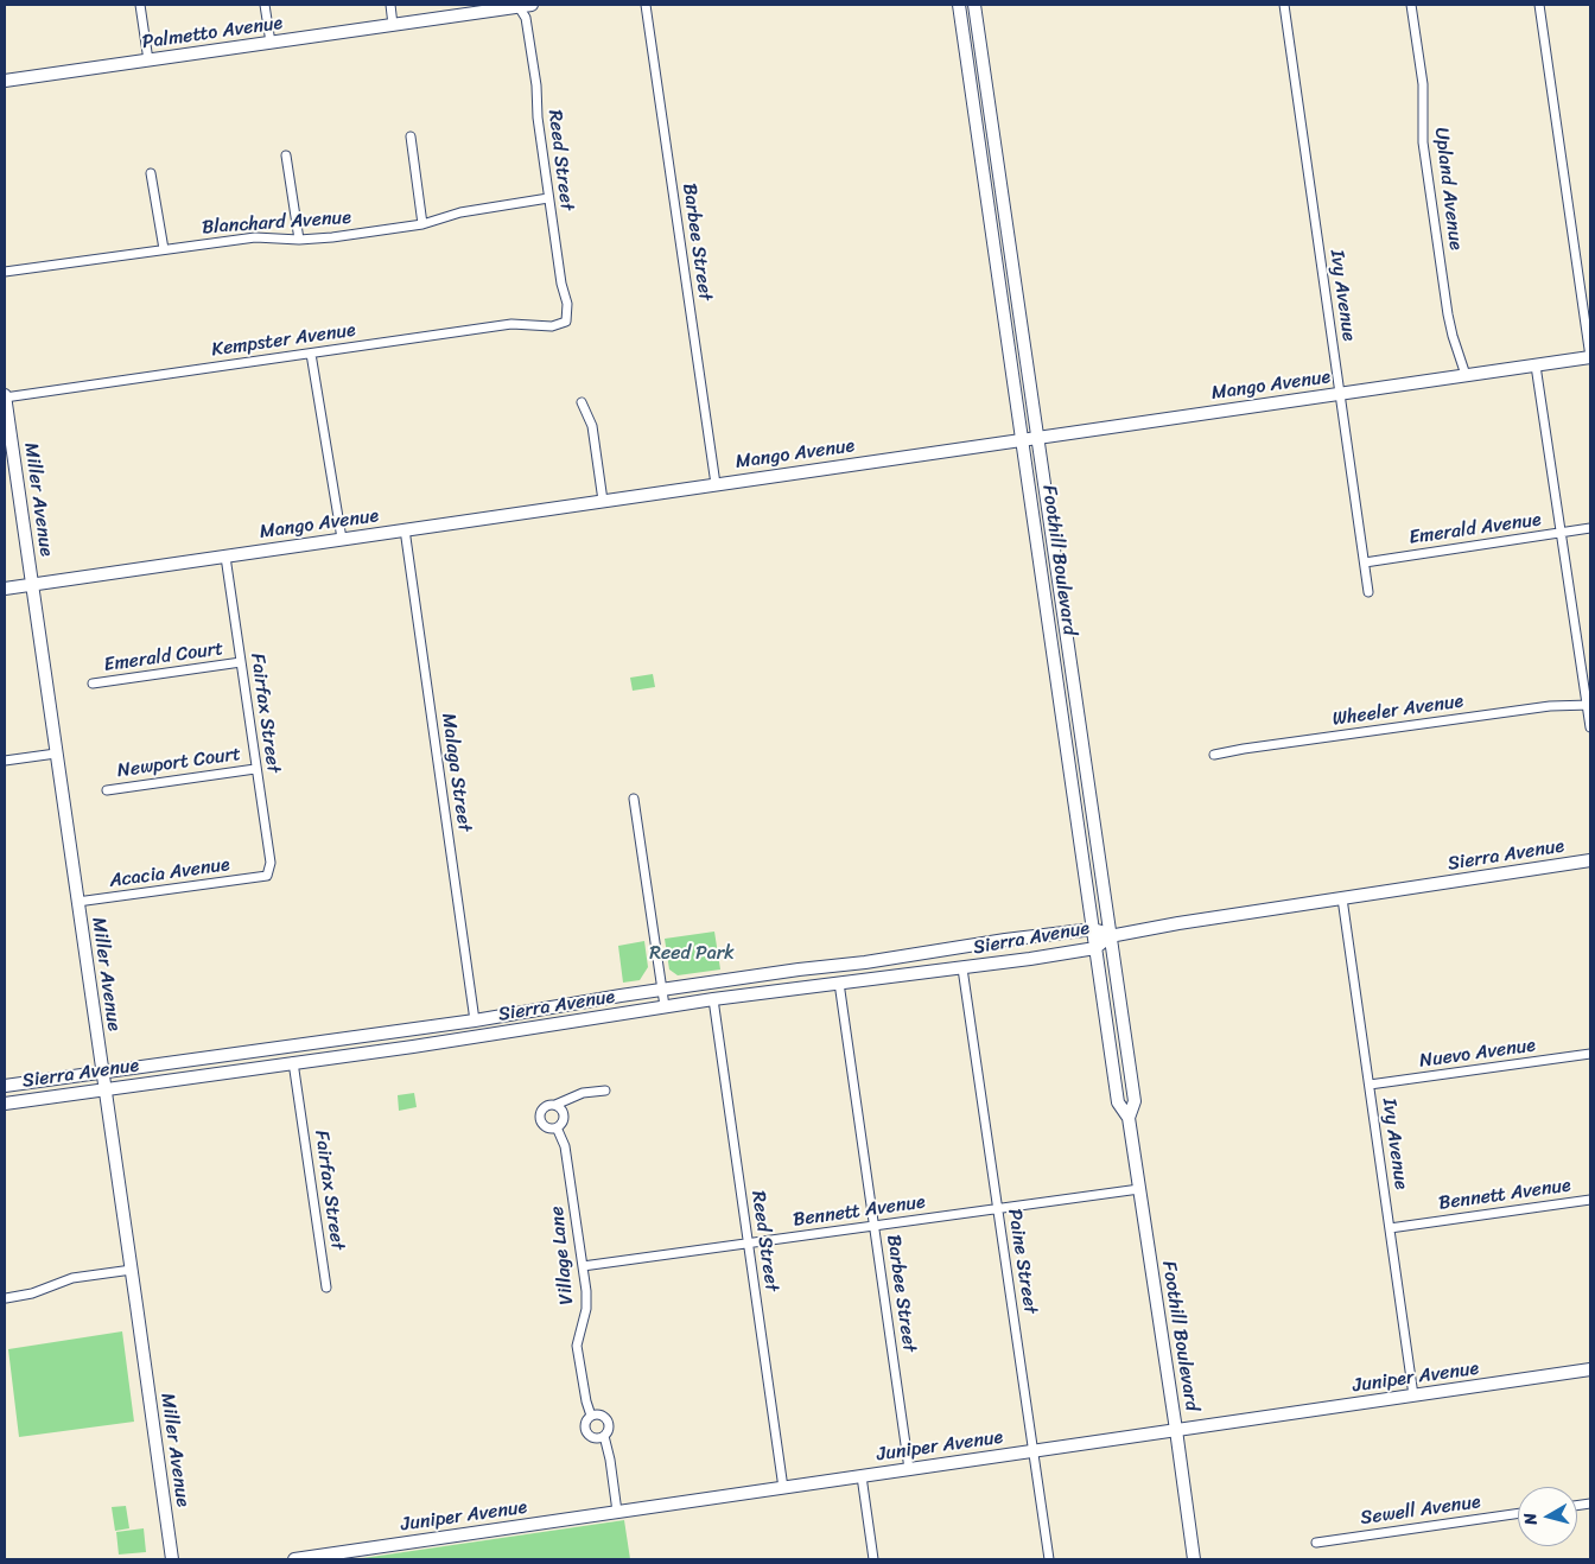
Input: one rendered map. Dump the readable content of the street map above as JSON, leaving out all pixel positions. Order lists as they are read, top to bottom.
{
  "streets": {
    "main road": [
      "Palmetto Avenue",
      "Mango Avenue",
      "Miller Avenue",
      "Foothill Boulevard",
      "Sierra Avenue",
      "Juniper Avenue"
    ],
    "street": [
      "Reed Street",
      "Upland Avenue",
      "Blanchard Avenue",
      "Barbee Street",
      "Ivy Avenue",
      "Kempster Avenue",
      "Emerald Avenue",
      "Emerald Court",
      "Wheeler Avenue",
      "Fairfax Street",
      "Newport Court",
      "Malaga Street",
      "Acacia Avenue",
      "Nuevo Avenue",
      "Bennett Avenue",
      "Village Lane",
      "Paine Street",
      "Sewell Avenue"
    ]
  },
  "crossings": [
    ["Palmetto Avenue", "Reed Street"],
    ["Reed Street", "Blanchard Avenue"],
    ["Reed Street", "Kempster Avenue"],
    ["Reed Street", "Sierra Avenue"],
    ["Reed Street", "Bennett Avenue"],
    ["Reed Street", "Juniper Avenue"],
    ["Upland Avenue", "Mango Avenue"],
    ["Barbee Street", "Mango Avenue"],
    ["Barbee Street", "Sierra Avenue"],
    ["Barbee Street", "Bennett Avenue"],
    ["Barbee Street", "Juniper Avenue"],
    ["Ivy Avenue", "Mango Avenue"],
    ["Ivy Avenue", "Emerald Avenue"],
    ["Ivy Avenue", "Sierra Avenue"],
    ["Ivy Avenue", "Nuevo Avenue"],
    ["Ivy Avenue", "Bennett Avenue"],
    ["Ivy Avenue", "Juniper Avenue"],
    ["Kempster Avenue", "Miller Avenue"],
    ["Mango Avenue", "Miller Avenue"],
    ["Mango Avenue", "Foothill Boulevard"],
    ["Mango Avenue", "Fairfax Street"],
    ["Mango Avenue", "Malaga Street"],
    ["Miller Avenue", "Sierra Avenue"],
    ["Miller Avenue", "Acacia Avenue"],
    ["Foothill Boulevard", "Sierra Avenue"],
    ["Foothill Boulevard", "Bennett Avenue"],
    ["Foothill Boulevard", "Juniper Avenue"],
    ["Emerald Court", "Fairfax Street"],
    ["Fairfax Street", "Newport Court"],
    ["Fairfax Street", "Sierra Avenue"],
    ["Fairfax Street", "Acacia Avenue"],
    ["Malaga Street", "Sierra Avenue"],
    ["Sierra Avenue", "Paine Street"],
    ["Bennett Avenue", "Village Lane"],
    ["Bennett Avenue", "Paine Street"],
    ["Paine Street", "Juniper Avenue"]
  ],
  "parks": ["Reed Park"],
  "north": "left"
}
